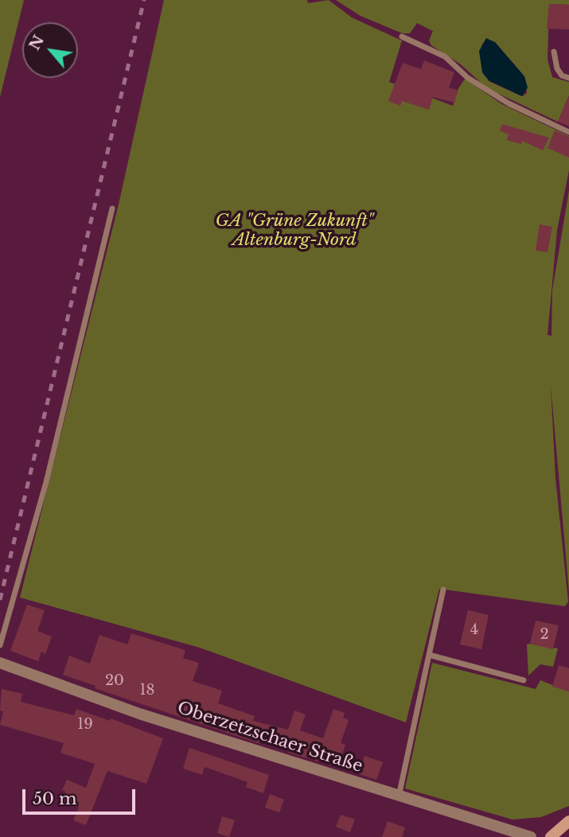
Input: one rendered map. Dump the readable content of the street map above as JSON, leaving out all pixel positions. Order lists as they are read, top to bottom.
{
  "streets": {
    "street": ["Oberzetzschaer Straße"]
  },
  "parks": ["GA \"Grüne Zukunft\" Altenburg-Nord"],
  "house_numbers": [
    "4",
    "2",
    "20",
    "18",
    "19"
  ],
  "scale_bar": "50 m",
  "north": "top left"
}
